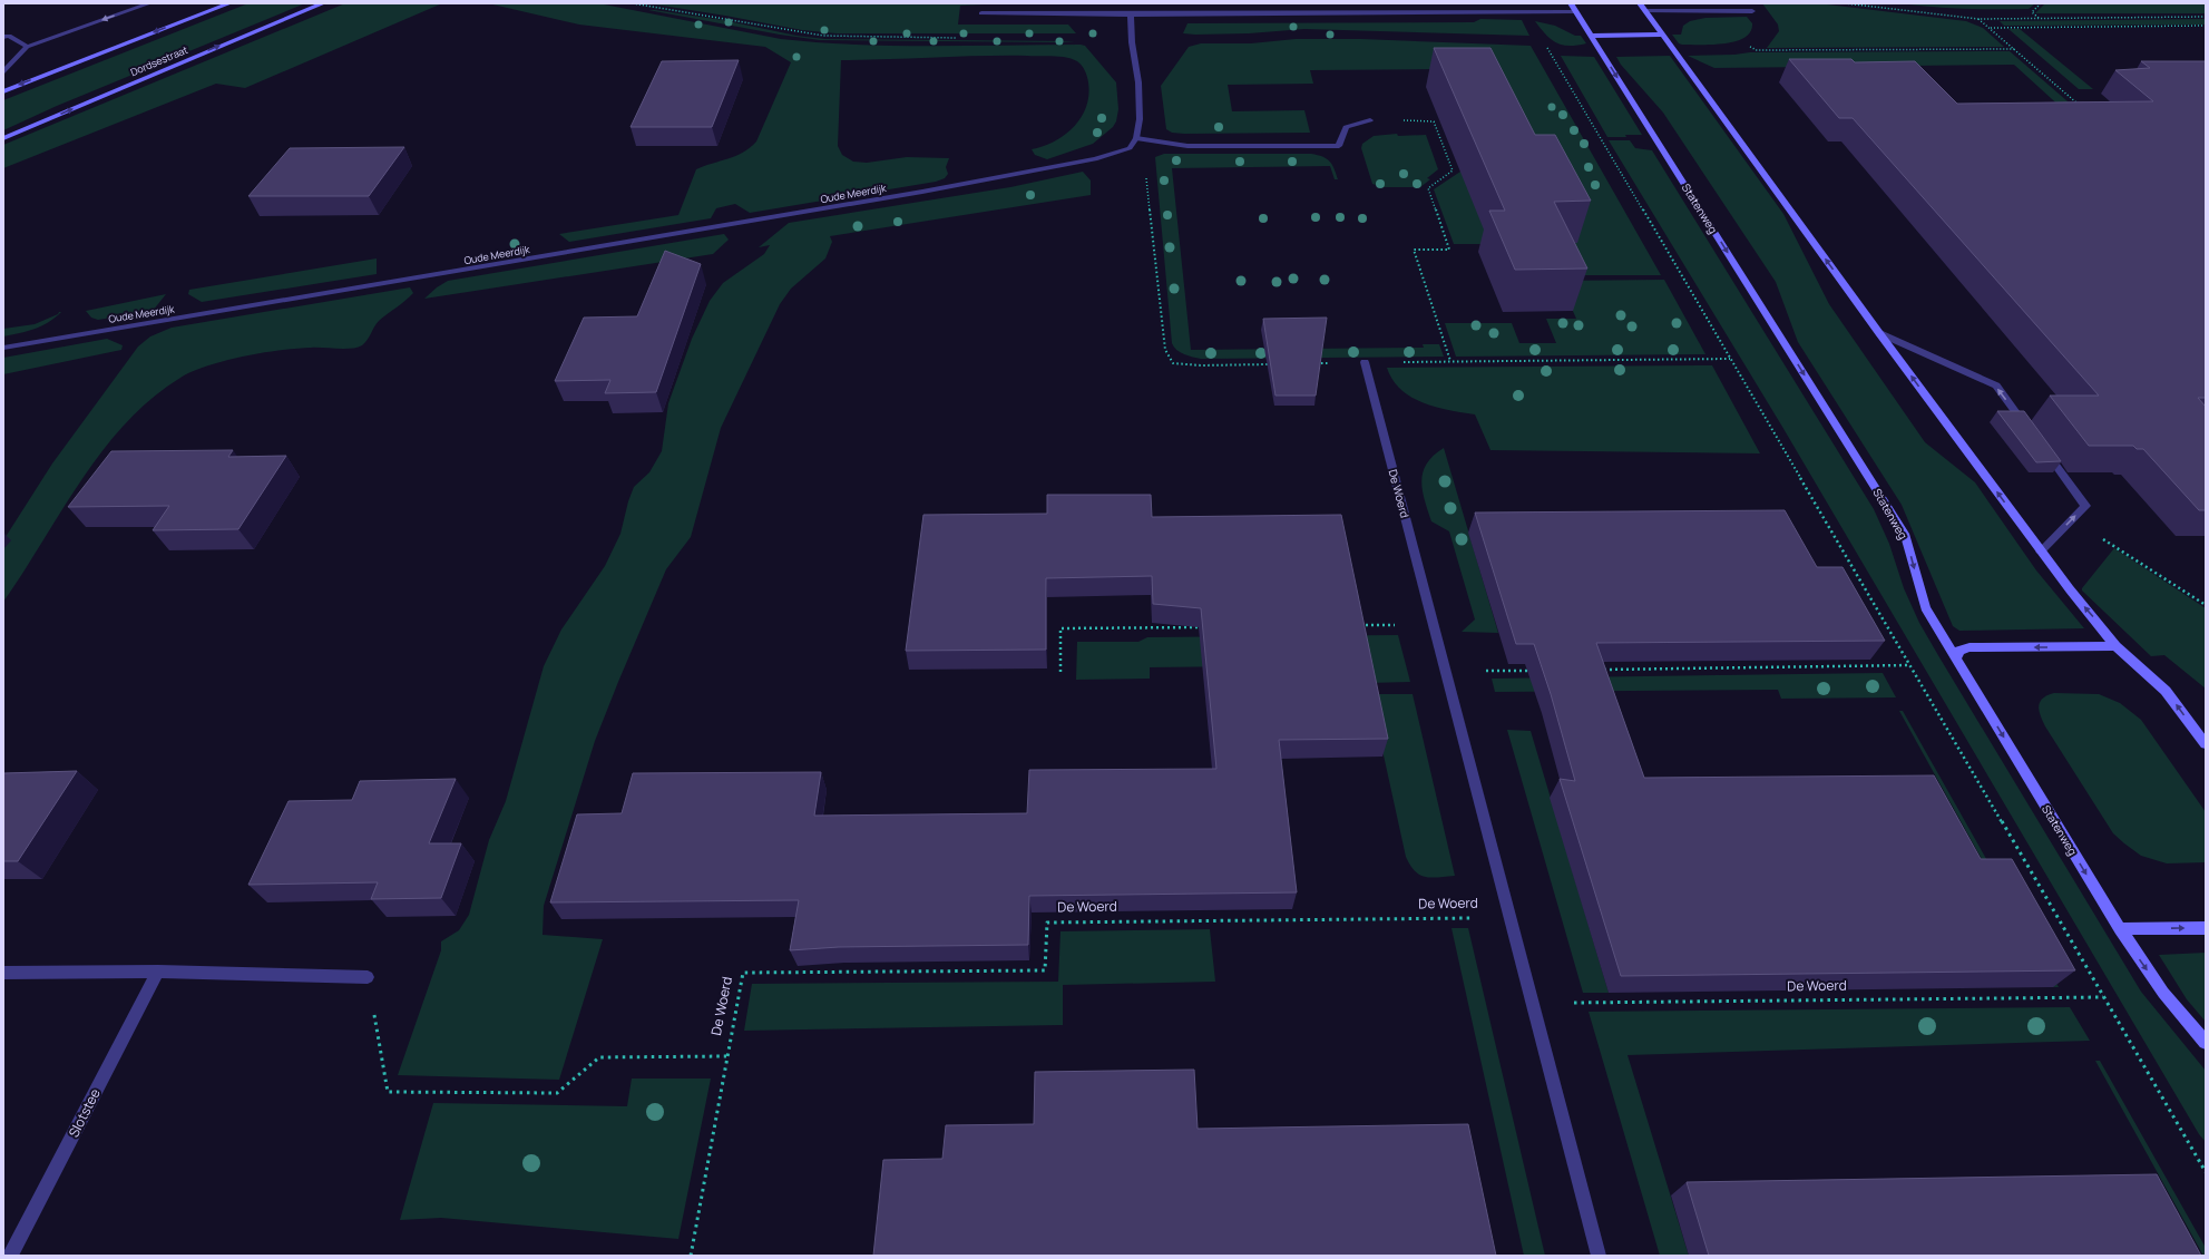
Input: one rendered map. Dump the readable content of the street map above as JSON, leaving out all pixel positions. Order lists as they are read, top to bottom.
{
  "streets": {
    "street": [
      "Dordsestraat",
      "Oude Meerdijk",
      "Statenweg",
      "De Woerd",
      "Slotstee"
    ]
  }
}
